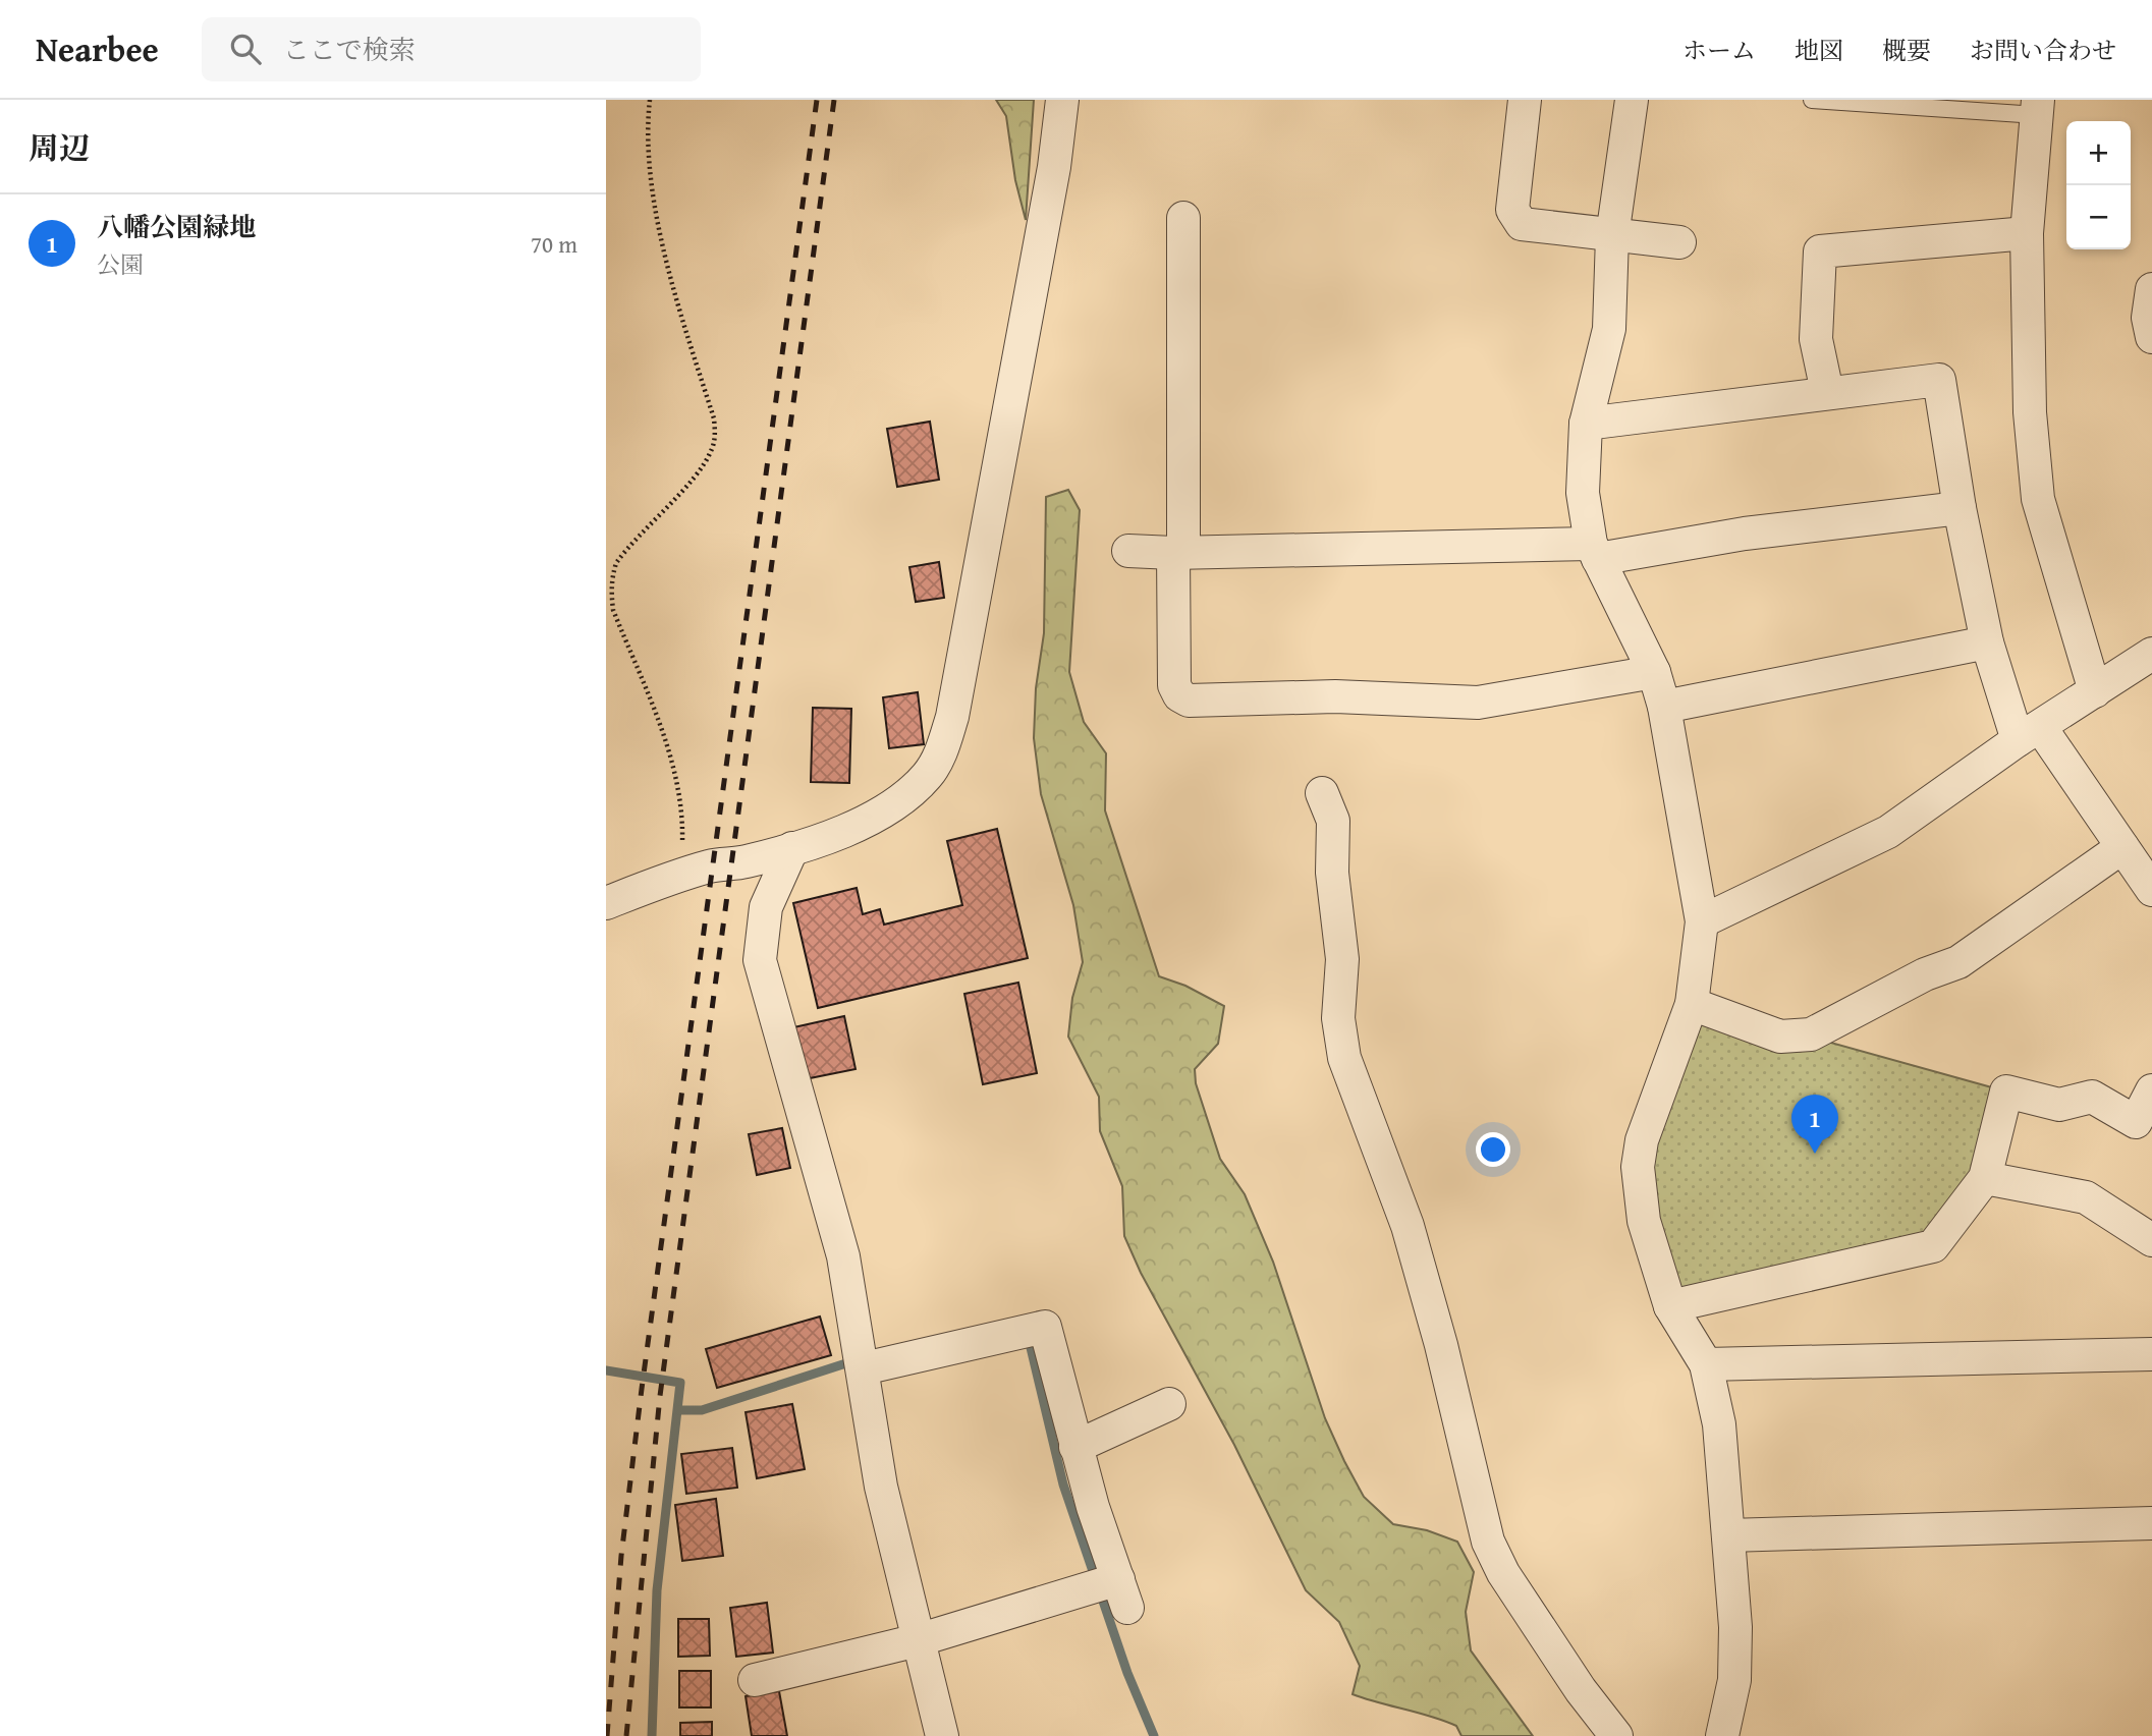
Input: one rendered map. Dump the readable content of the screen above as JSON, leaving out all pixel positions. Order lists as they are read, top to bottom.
{
  "page": {
    "header": "Nearbee",
    "search": "ここで検索",
    "nav": [
      "ホーム",
      "地図",
      "概要",
      "お問い合わせ"
    ],
    "heading": "周辺",
    "map_buttons": ["+", "−"],
    "list": [
      {
        "mark": "1",
        "name": "八幡公園緑地",
        "note": "公園",
        "value": "70 m"
      }
    ],
    "pins": "1"
  }
}
